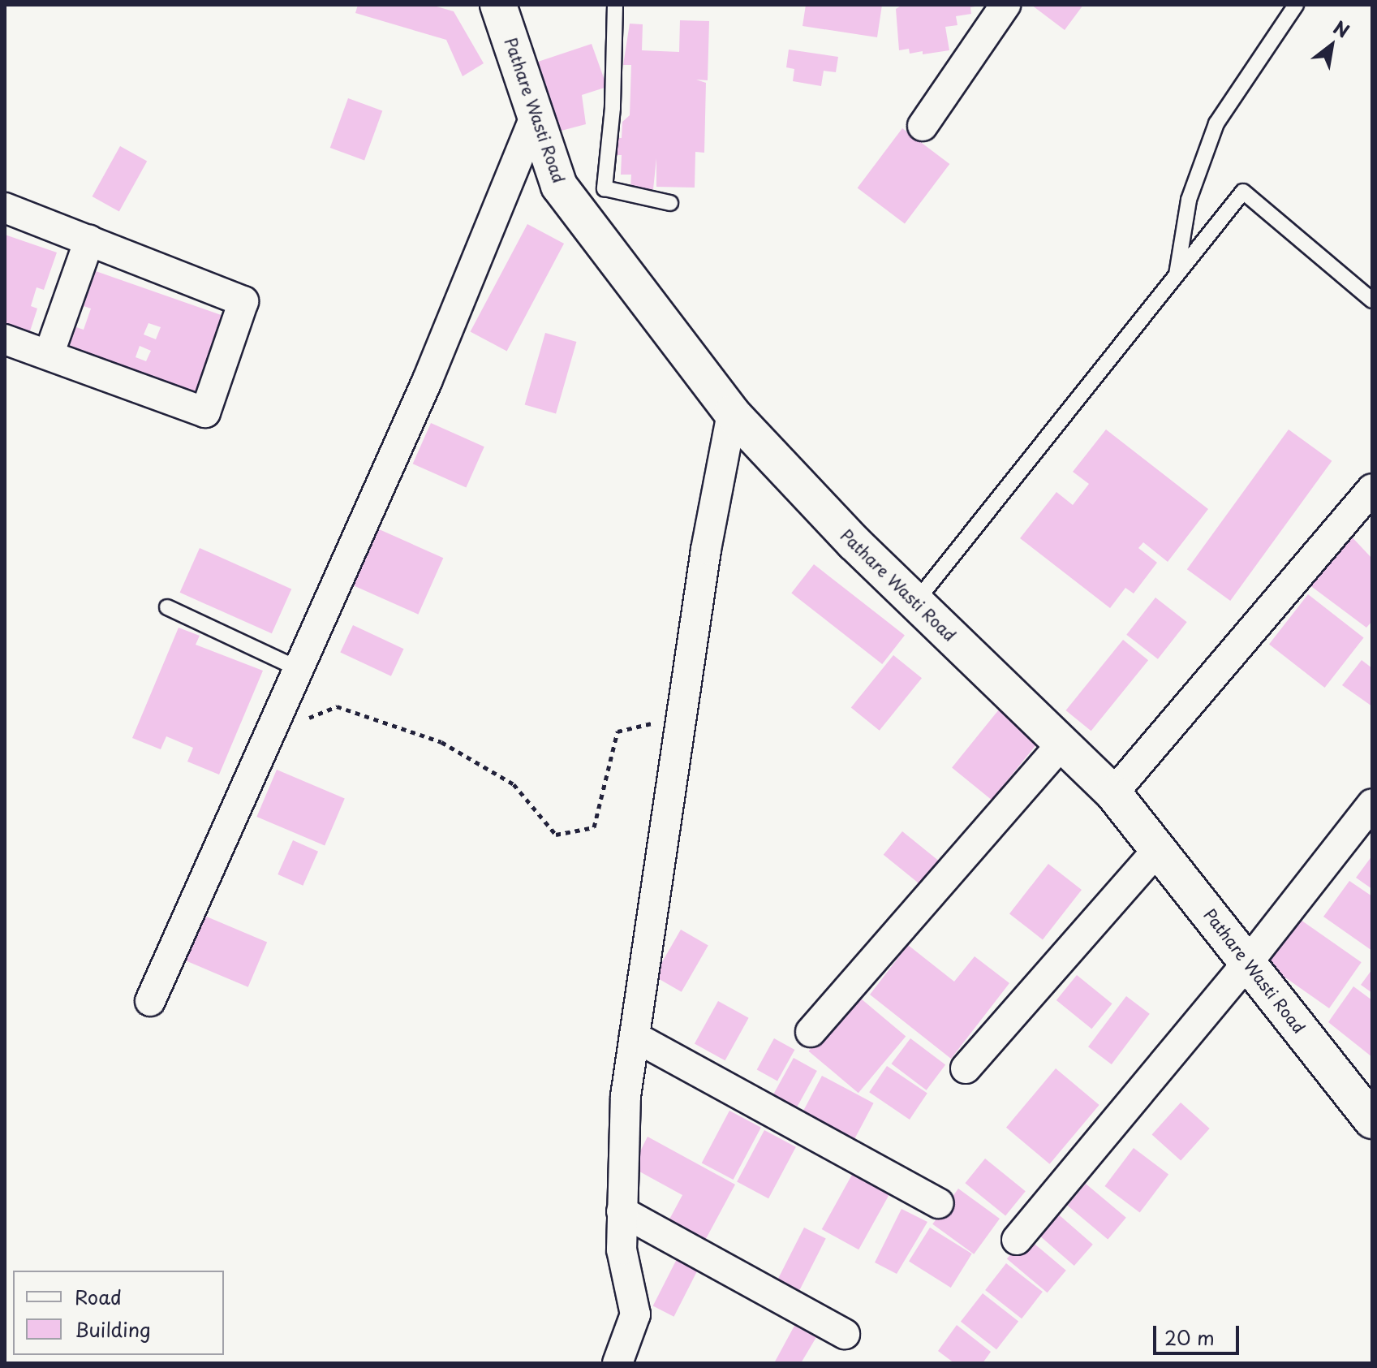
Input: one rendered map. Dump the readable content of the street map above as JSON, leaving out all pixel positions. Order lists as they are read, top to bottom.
{
  "streets": {
    "street": ["Pathare Wasti Road"]
  },
  "legend": ["Road", "Building"],
  "scale_bar": "20 m",
  "north": "top right"
}
